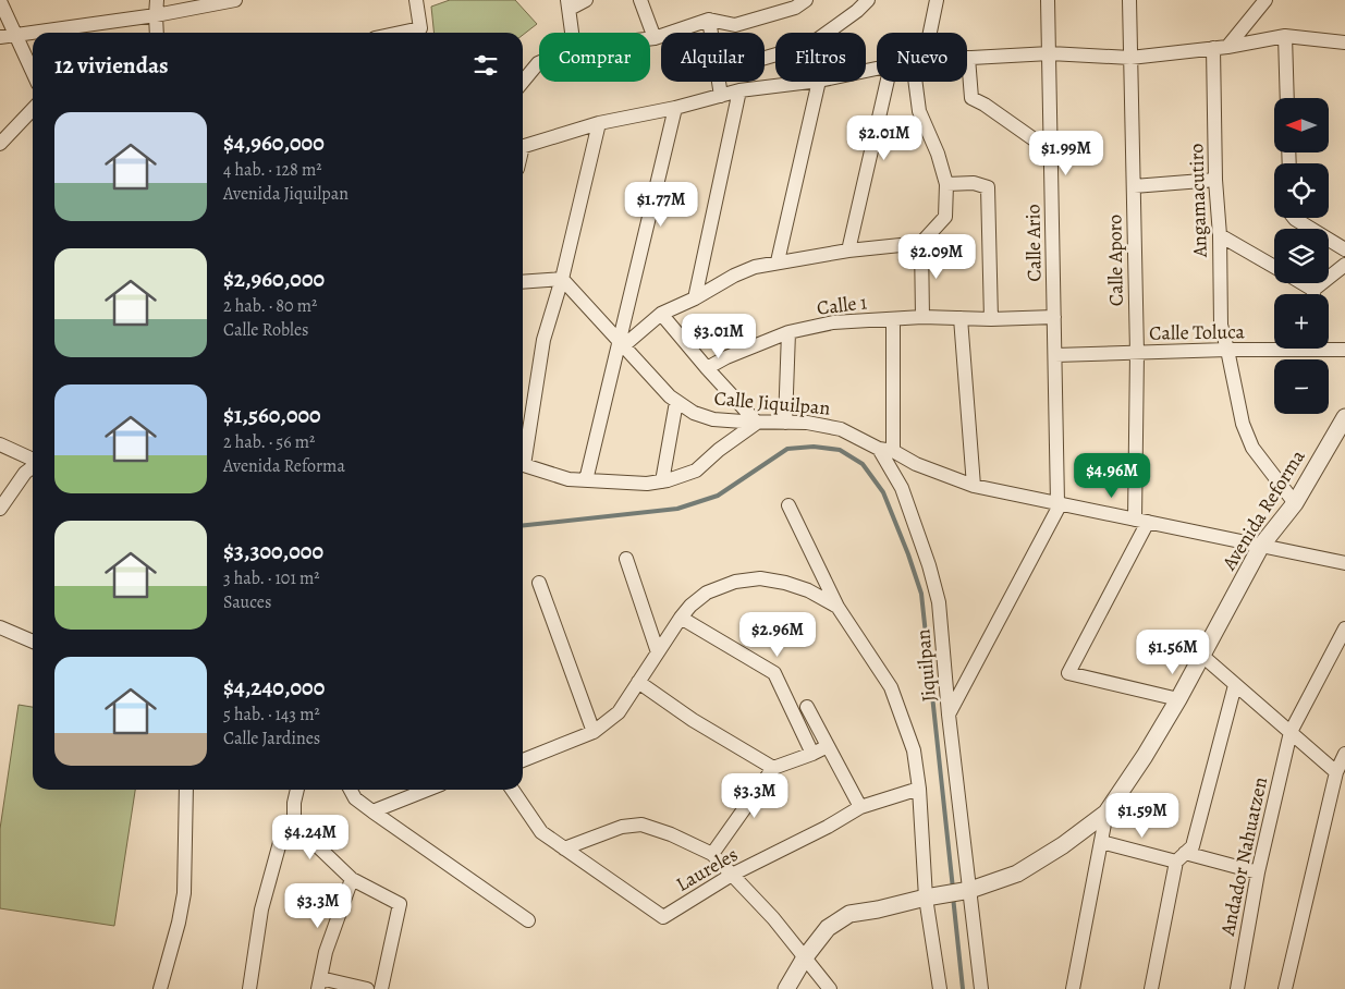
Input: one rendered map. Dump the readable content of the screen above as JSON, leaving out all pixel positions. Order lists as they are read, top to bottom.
{
  "streets": {
    "street": [
      "Angamacutiro",
      "Calle Ario",
      "Calle Aporo",
      "Calle 1",
      "Calle Toluca",
      "Calle Jiquilpan",
      "Avenida Reforma",
      "Jiquilpan",
      "Andador Nahuatzen",
      "Laureles"
    ]
  },
  "crossings": [
    ["Angamacutiro", "Calle Toluca"],
    ["Angamacutiro", "Avenida Reforma"],
    ["Calle Ario", "Calle 1"],
    ["Calle Ario", "Calle Toluca"],
    ["Calle Ario", "Calle Jiquilpan"],
    ["Calle Aporo", "Calle Toluca"],
    ["Calle Aporo", "Calle Jiquilpan"],
    ["Calle Jiquilpan", "Avenida Reforma"],
    ["Calle Jiquilpan", "Jiquilpan"],
    ["Avenida Reforma", "Jiquilpan"]
  ],
  "north": "left",
  "page": {
    "chip": [
      "Comprar",
      "Alquilar",
      "Filtros",
      "Nuevo"
    ],
    "heading": "12 viviendas",
    "map_buttons": ["+", "−"],
    "list": [
      {
        "name": "$4,960,000",
        "note": "4 hab. · 128 m² · Avenida Jiquilpan"
      },
      {
        "name": "$2,960,000",
        "note": "2 hab. · 80 m² · Calle Robles"
      },
      {
        "name": "$1,560,000",
        "note": "2 hab. · 56 m² · Avenida Reforma"
      },
      {
        "name": "$3,300,000",
        "note": "3 hab. · 101 m² · Sauces"
      },
      {
        "name": "$4,240,000",
        "note": "5 hab. · 143 m² · Calle Jardines"
      }
    ],
    "price": [
      "$2.01M",
      "$1.99M",
      "$1.77M",
      "$2.09M",
      "$3.01M",
      "$4.96M",
      "$2.96M",
      "$1.56M",
      "$3.3M",
      "$1.59M",
      "$4.24M",
      "$3.3M"
    ]
  }
}
